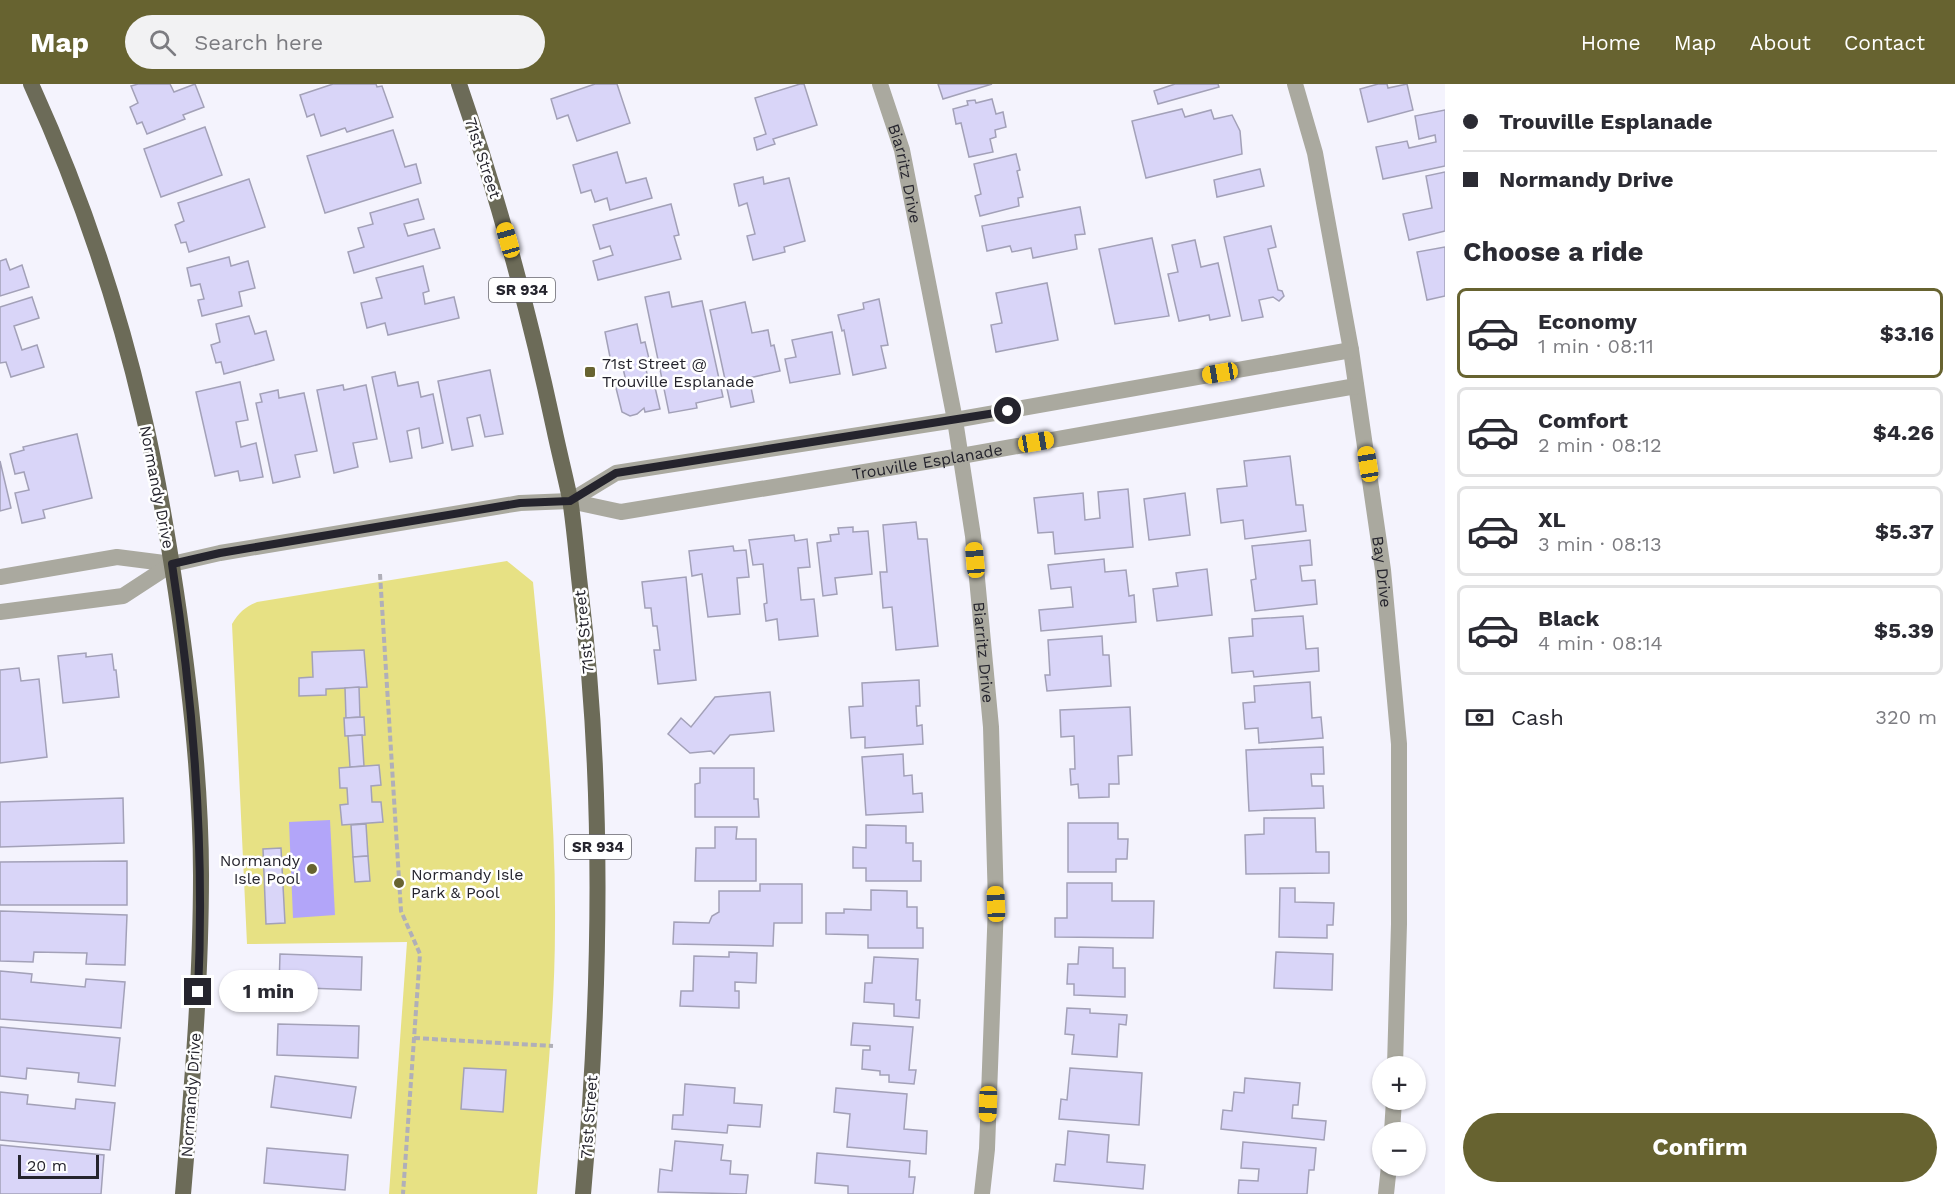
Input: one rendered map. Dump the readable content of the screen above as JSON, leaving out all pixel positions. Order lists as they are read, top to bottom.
{
  "streets": {
    "main road": ["71st Street", "SR 934", "Normandy Drive"],
    "street": ["Biarritz Drive", "Trouville Esplanade", "Bay Drive"]
  },
  "crossings": [
    ["71st Street", "Trouville Esplanade"],
    ["Biarritz Drive", "Trouville Esplanade"],
    ["Trouville Esplanade", "Normandy Drive"],
    ["Trouville Esplanade", "Bay Drive"]
  ],
  "places": {
    "transit": ["71st Street @ Trouville Esplanade"],
    "other": ["Normandy Isle Pool", "Normandy Isle Park & Pool"]
  },
  "scale_bar": "20 m",
  "page": {
    "header": "Map",
    "search": "Search here",
    "nav": [
      "Home",
      "Map",
      "About",
      "Contact"
    ],
    "banner": ["Trouville Esplanade", "Normandy Drive"],
    "heading": "Choose a ride",
    "list": [
      {
        "name": "Economy",
        "note": "1 min · 08:11",
        "value": "$3.16"
      },
      {
        "name": "Comfort",
        "note": "2 min · 08:12",
        "value": "$4.26"
      },
      {
        "name": "XL",
        "note": "3 min · 08:13",
        "value": "$5.37"
      },
      {
        "name": "Black",
        "note": "4 min · 08:14",
        "value": "$5.39"
      }
    ],
    "pay": ["Cash", "320 m"],
    "bubble": "1 min",
    "map_buttons": ["+", "−"],
    "buttons": "Confirm",
    "scale": "20 m"
  }
}
